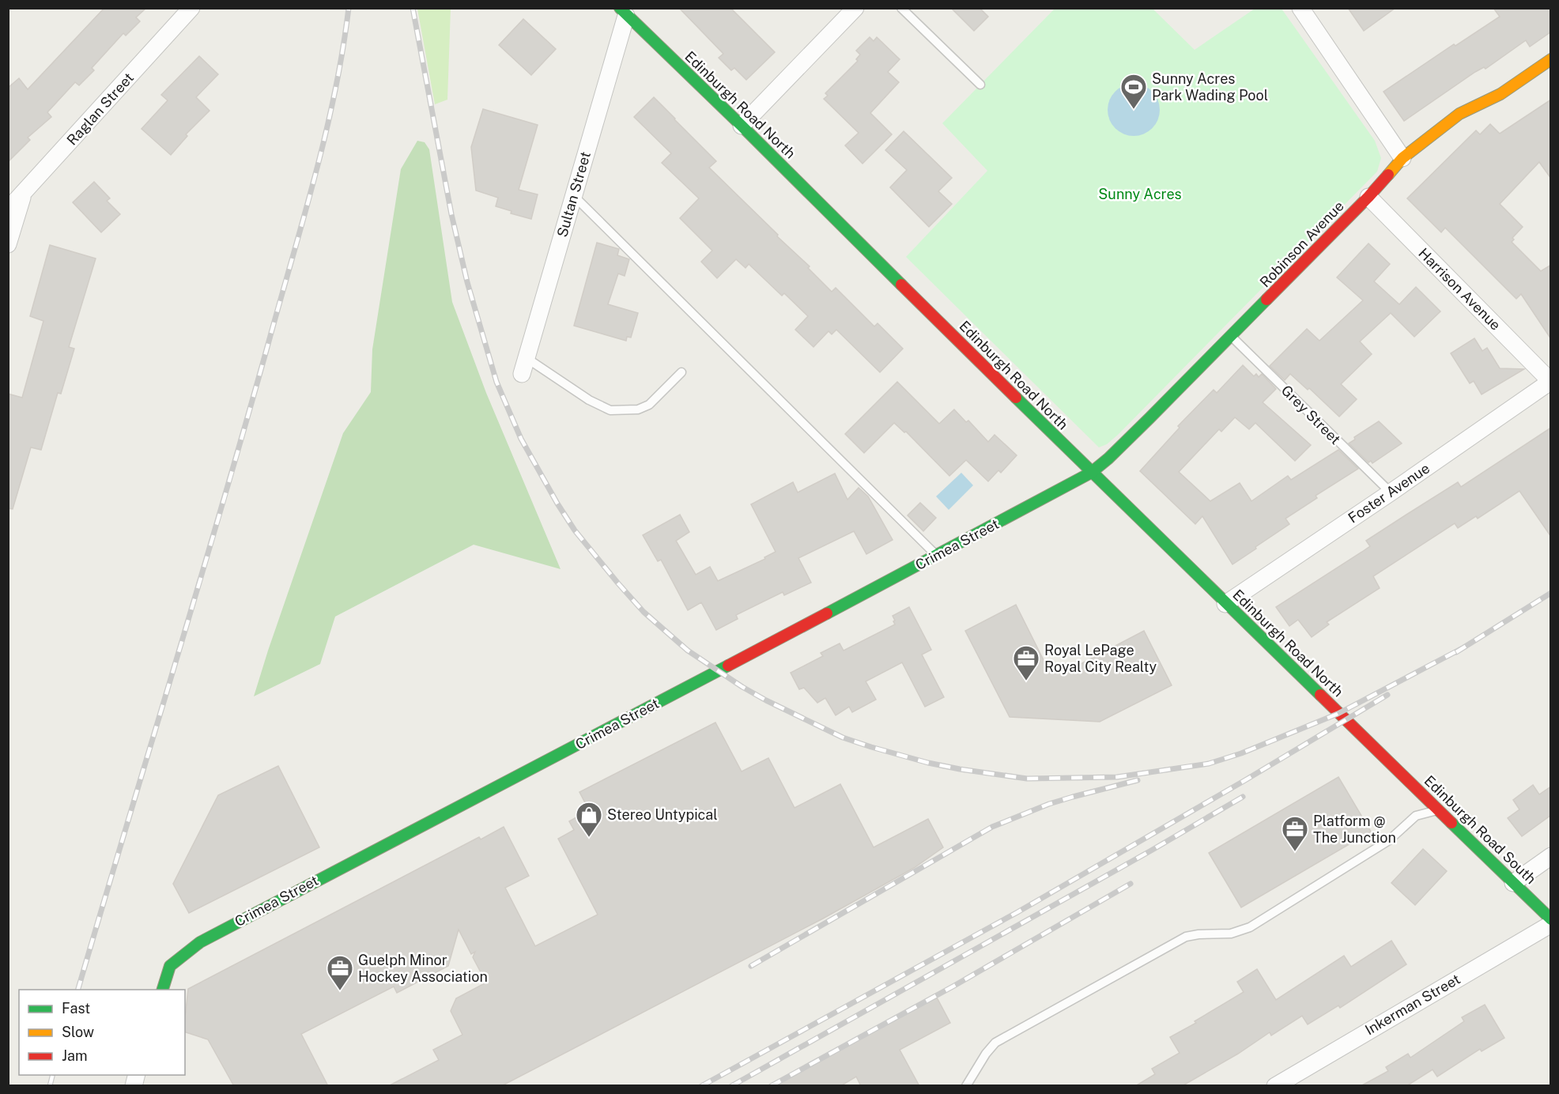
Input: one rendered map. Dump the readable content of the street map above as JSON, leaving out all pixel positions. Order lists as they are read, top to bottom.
{
  "streets": {
    "street": [
      "Edinburgh Road North",
      "Raglan Street",
      "Sultan Street",
      "Robinson Avenue",
      "Harrison Avenue",
      "Foster Avenue",
      "Crimea Street",
      "Edinburgh Road South",
      "Inkerman Street"
    ],
    "lane": ["Grey Street"]
  },
  "crossings": [
    ["Edinburgh Road North", "Sultan Street"],
    ["Edinburgh Road North", "Robinson Avenue"],
    ["Edinburgh Road North", "Foster Avenue"],
    ["Edinburgh Road North", "Crimea Street"],
    ["Edinburgh Road North", "Edinburgh Road South"],
    ["Robinson Avenue", "Harrison Avenue"],
    ["Robinson Avenue", "Grey Street"],
    ["Robinson Avenue", "Crimea Street"],
    ["Harrison Avenue", "Foster Avenue"],
    ["Grey Street", "Foster Avenue"]
  ],
  "parks": ["Sunny Acres"],
  "places": {
    "sports": ["Sunny Acres Park Wading Pool"],
    "office": ["Royal LePage Royal City Realty", "Platform @ The Junction", "Guelph Minor Hockey Association"],
    "shop": ["Stereo Untypical"]
  },
  "legend": ["Fast", "Slow", "Jam"]
}
